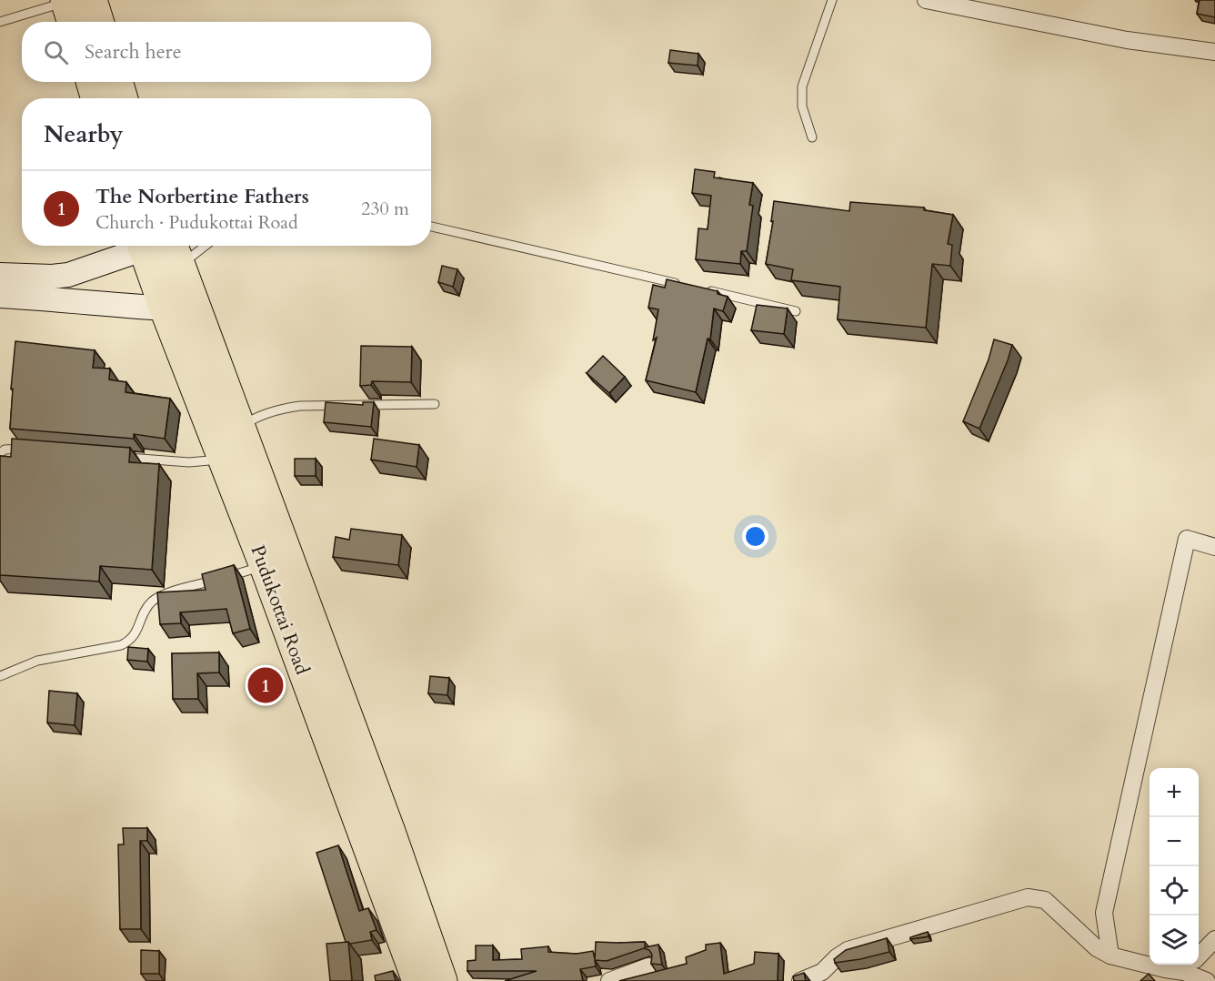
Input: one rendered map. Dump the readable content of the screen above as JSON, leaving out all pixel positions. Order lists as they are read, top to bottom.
{
  "streets": {
    "highway": ["Pudukottai Road"]
  },
  "page": {
    "search": "Search here",
    "heading": "Nearby",
    "list": [
      {
        "mark": "1",
        "name": "The Norbertine Fathers",
        "note": "Church · Pudukottai Road",
        "value": "230 m"
      }
    ],
    "pins": "1",
    "map_buttons": ["+", "−"]
  }
}
